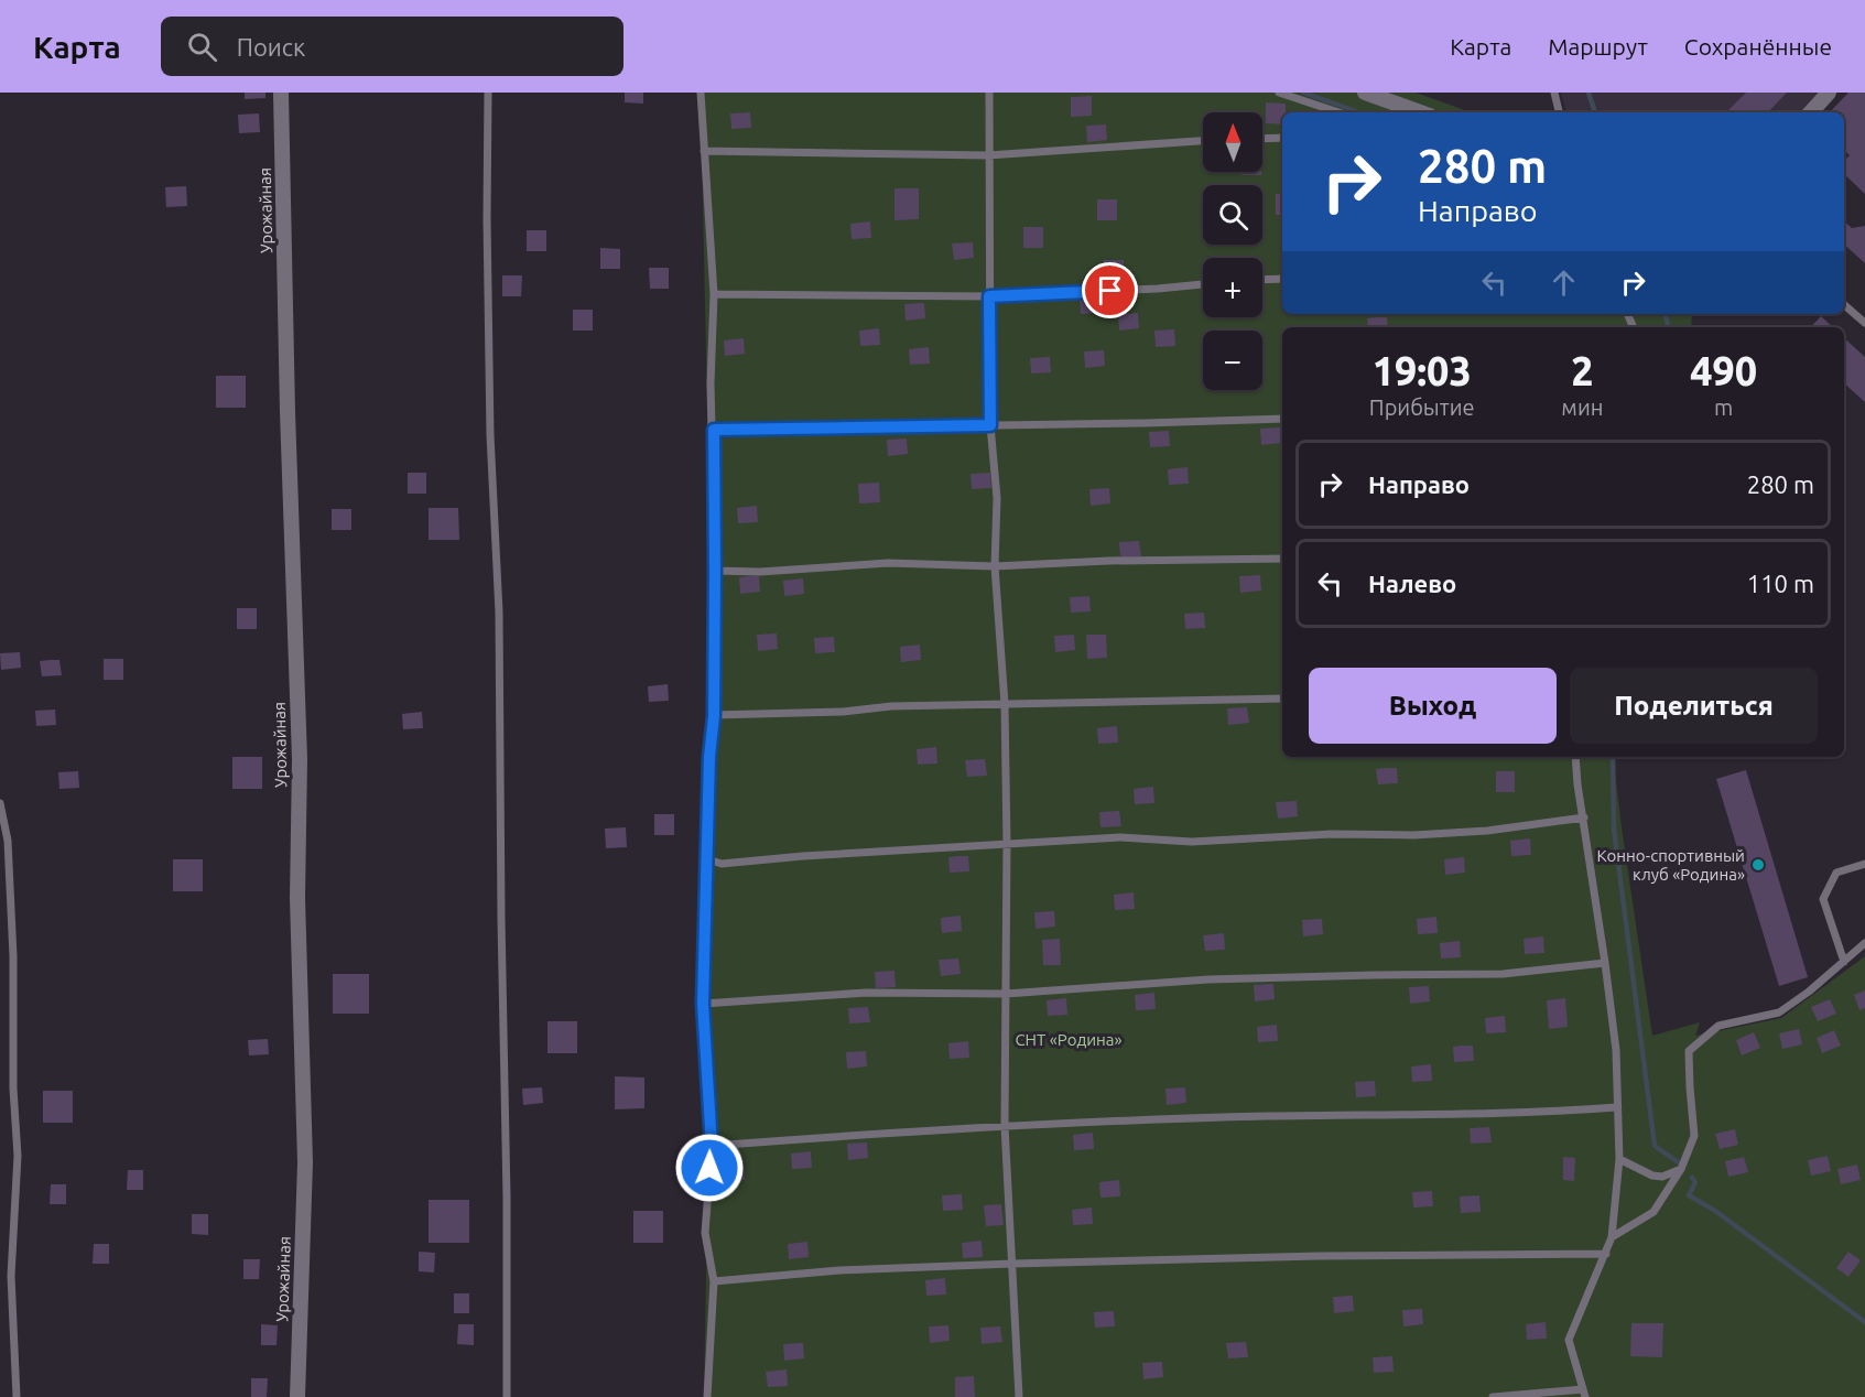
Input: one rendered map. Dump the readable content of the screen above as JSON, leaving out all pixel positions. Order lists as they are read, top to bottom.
{
  "streets": {
    "street": ["Урожайная"]
  },
  "parks": ["СНТ «Родина»"],
  "places": ["Конно-спортивный клуб «Родина»"],
  "north": "top",
  "page": {
    "header": "Карта",
    "search": "Поиск",
    "nav": ["Карта", "Маршрут", "Сохранённые"],
    "map_buttons": ["+", "−"],
    "turn": ["280 m", "Направо"],
    "eta": [
      "19:03",
      "Прибытие",
      "2",
      "мин",
      "490",
      "m"
    ],
    "list": [
      {
        "name": "Направо",
        "value": "280 m"
      },
      {
        "name": "Налево",
        "value": "110 m"
      }
    ],
    "buttons": ["Выход", "Поделиться"]
  }
}
